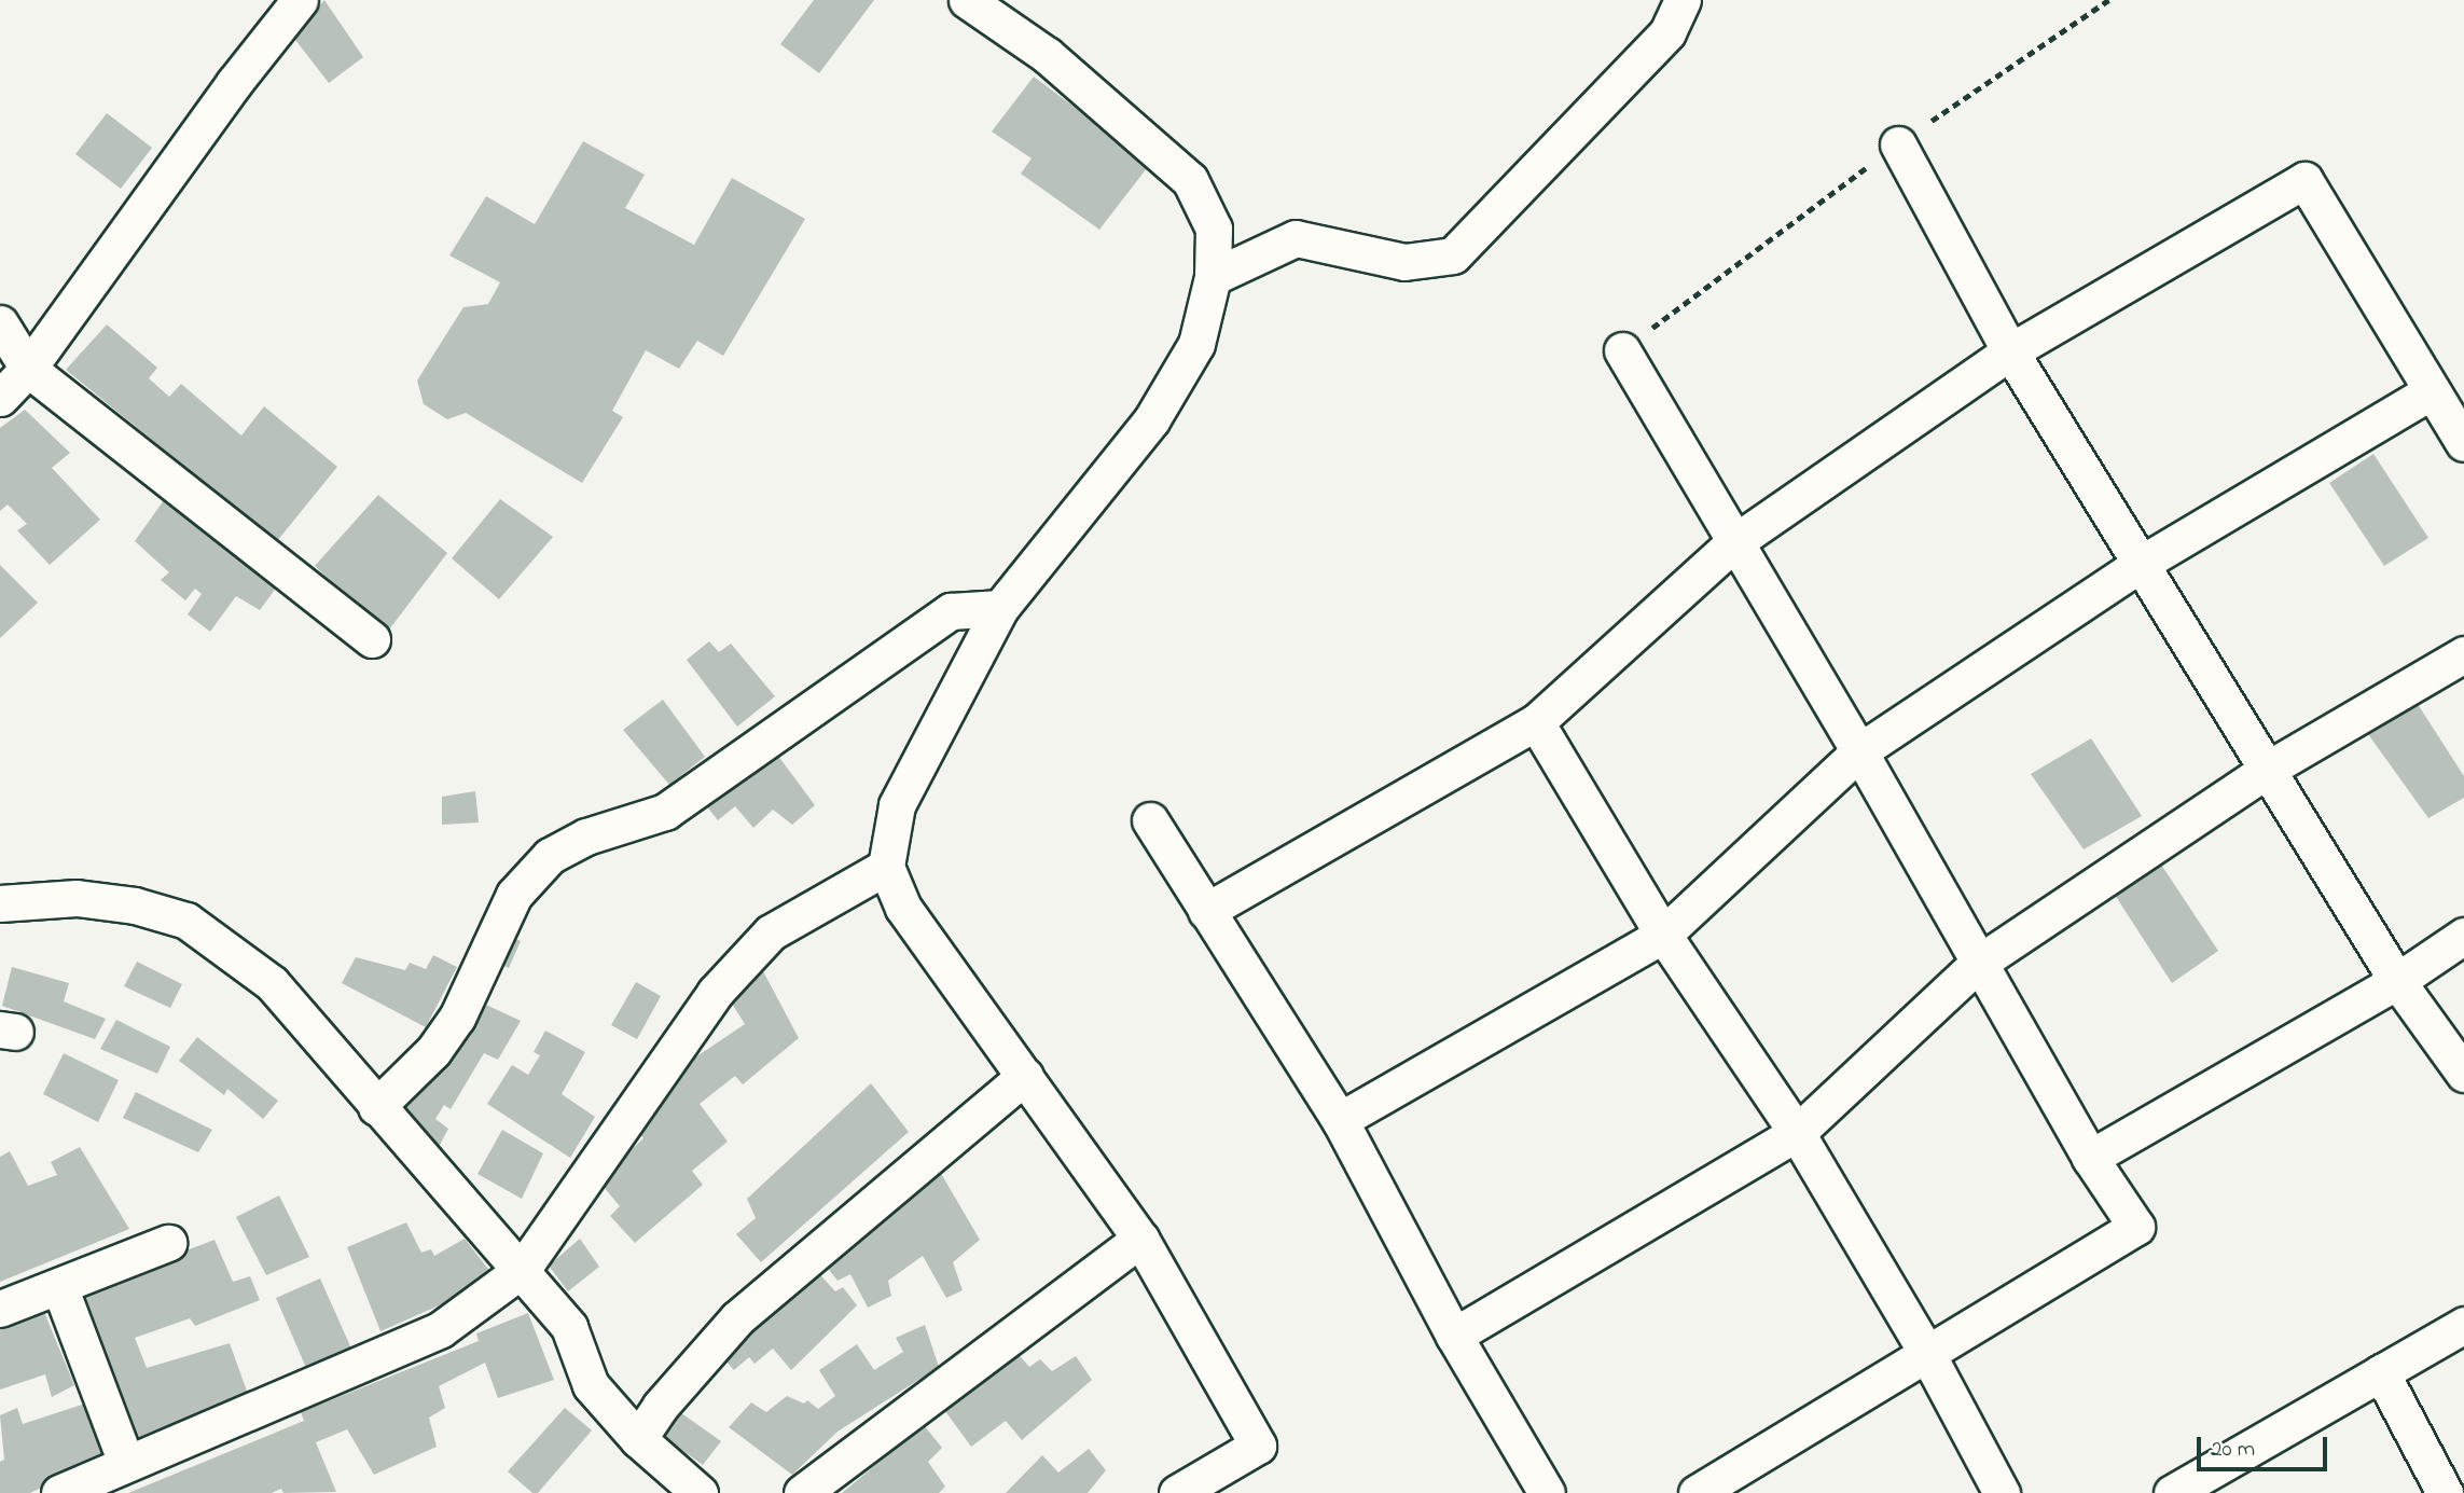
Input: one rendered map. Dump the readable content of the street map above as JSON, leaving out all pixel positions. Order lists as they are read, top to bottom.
{
  "scale_bar": "20 m"
}
